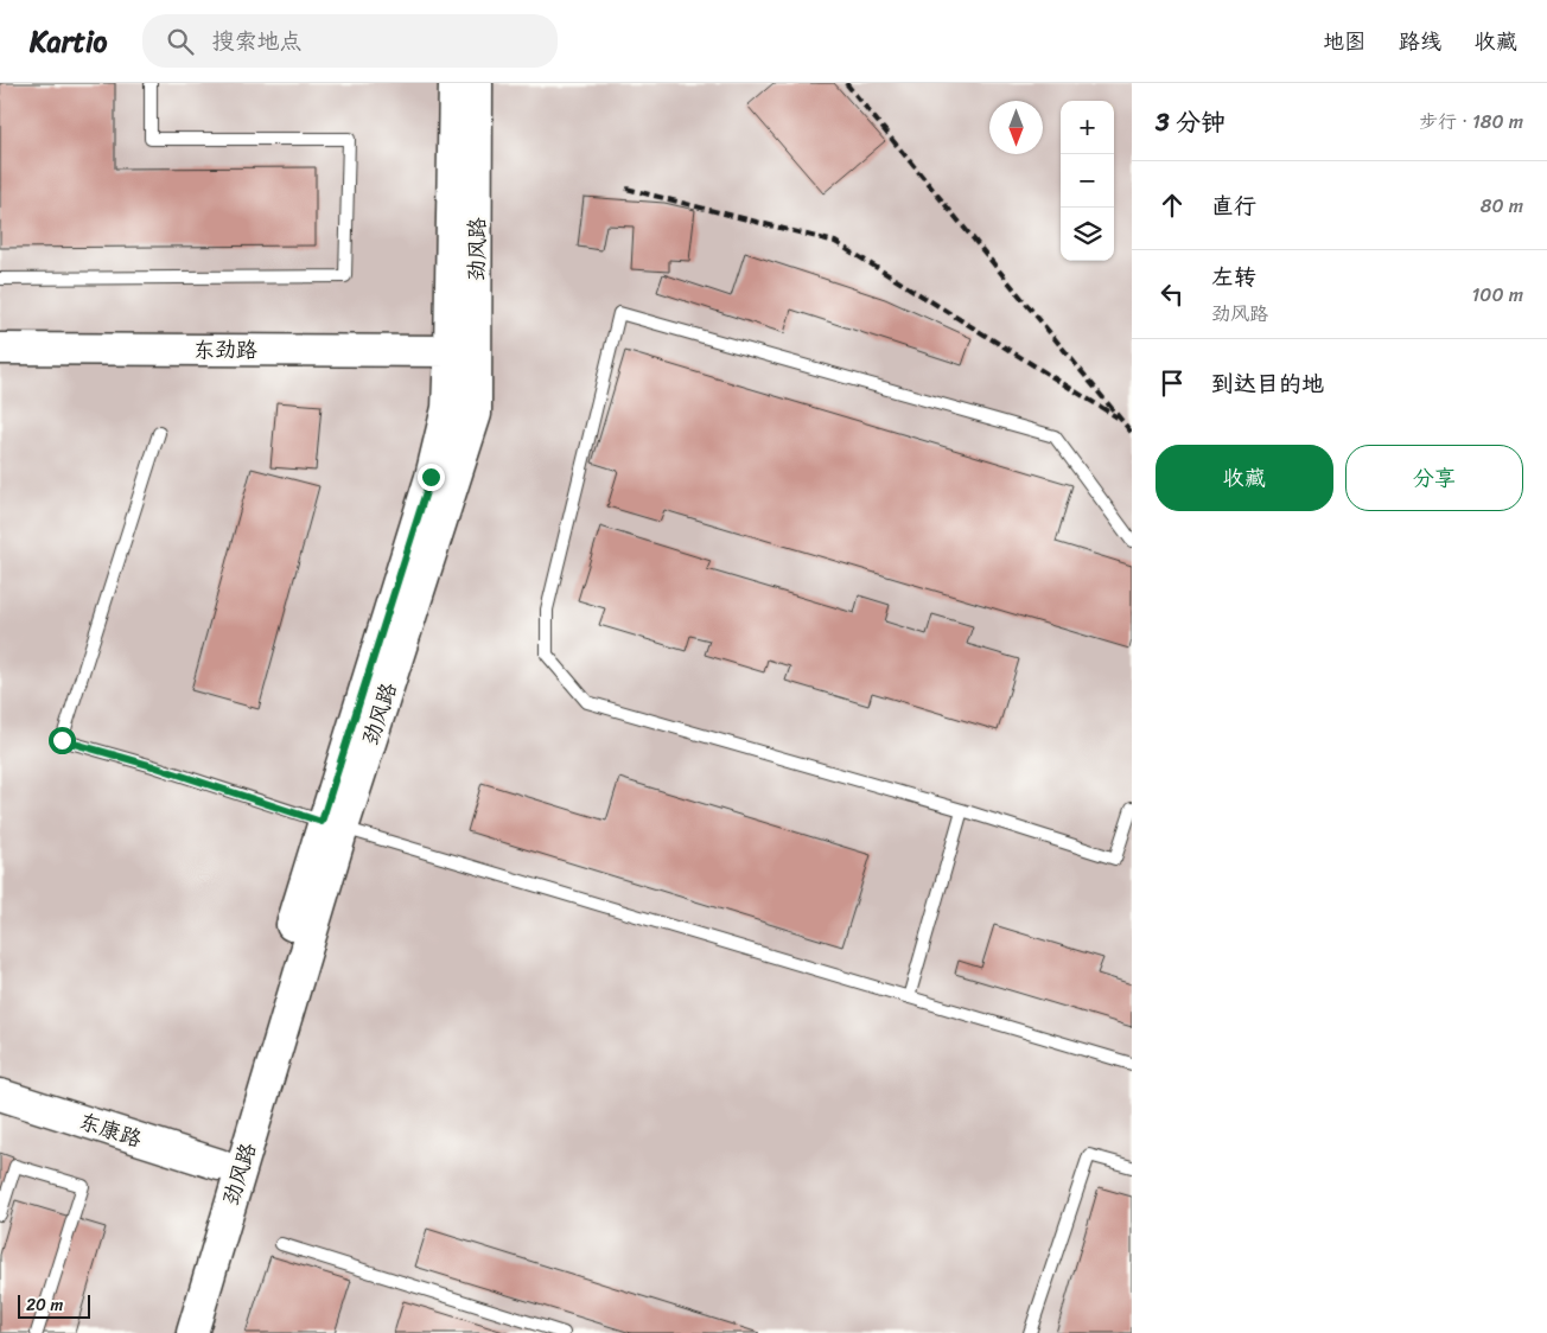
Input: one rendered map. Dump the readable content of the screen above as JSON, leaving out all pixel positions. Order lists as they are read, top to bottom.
{
  "streets": {
    "street": ["劲风路", "东劲路", "东康路"]
  },
  "crossings": [
    ["劲风路", "东劲路"],
    ["劲风路", "东康路"]
  ],
  "scale_bar": "20 m",
  "north": "bottom",
  "page": {
    "header": "Kartio",
    "search": "搜索地点",
    "nav": ["地图", "路线", "收藏"],
    "heading": ["3 分钟", "步行 · 180 m"],
    "map_buttons": ["+", "−"],
    "list": [
      ["直行", "80 m"],
      ["左转", "劲风路", "100 m"],
      "到达目的地"
    ],
    "buttons": ["收藏", "分享"],
    "scale": "20 m"
  }
}
